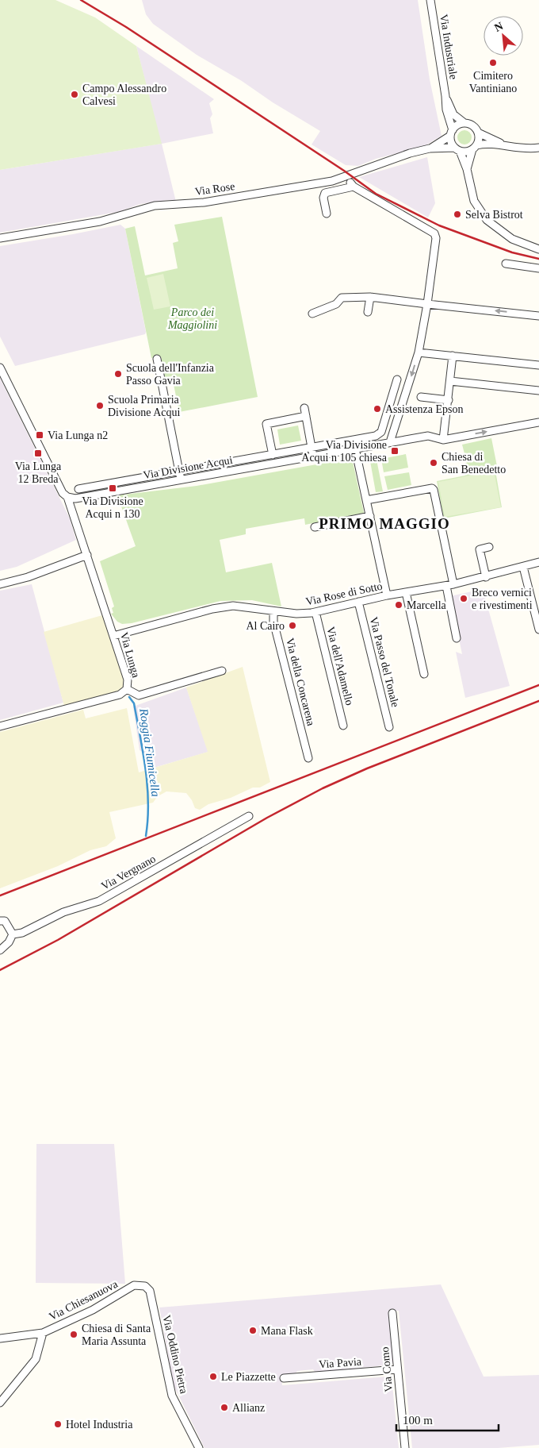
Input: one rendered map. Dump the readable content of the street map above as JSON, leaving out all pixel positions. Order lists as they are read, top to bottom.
{
  "streets": {
    "street": [
      "Via Industriale",
      "Via Rose",
      "Via Divisione Acqui",
      "Via Rose di Sotto",
      "Via Lunga",
      "Via Passo del Tonale",
      "Via dell'Adamello",
      "Via della Concarena",
      "Via Vergnano",
      "Via Chiesanuova",
      "Via Oddino Pietra",
      "Via Pavia",
      "Via Como"
    ]
  },
  "crossings": [
    ["Via Industriale", "Via Rose"],
    ["Via Divisione Acqui", "Via Lunga"],
    ["Via Rose di Sotto", "Via Lunga"],
    ["Via Rose di Sotto", "Via Passo del Tonale"],
    ["Via Rose di Sotto", "Via dell'Adamello"],
    ["Via Rose di Sotto", "Via della Concarena"],
    ["Via Chiesanuova", "Via Oddino Pietra"],
    ["Via Pavia", "Via Como"]
  ],
  "districts": ["PRIMO MAGGIO"],
  "water": ["Roggia Fiumicella"],
  "parks": ["Parco dei Maggiolini"],
  "places": {
    "other": [
      "Cimitero Vantiniano",
      "Campo Alessandro Calvesi",
      "Selva Bistrot",
      "Scuola dell'Infanzia Passo Gavia",
      "Scuola Primaria Divisione Acqui",
      "Assistenza Epson",
      "Chiesa di San Benedetto",
      "Breco vernici e rivestimenti",
      "Marcella",
      "Al Cairo",
      "Mana Flask",
      "Chiesa di Santa Maria Assunta",
      "Le Piazzette",
      "Allianz",
      "Hotel Industria"
    ],
    "transit": [
      "Via Lunga n2",
      "Via Divisione Acqui n 105 chiesa",
      "Via Lunga 12 Breda",
      "Via Divisione Acqui n 130"
    ]
  },
  "scale_bar": "100 m",
  "north": "top left"
}
